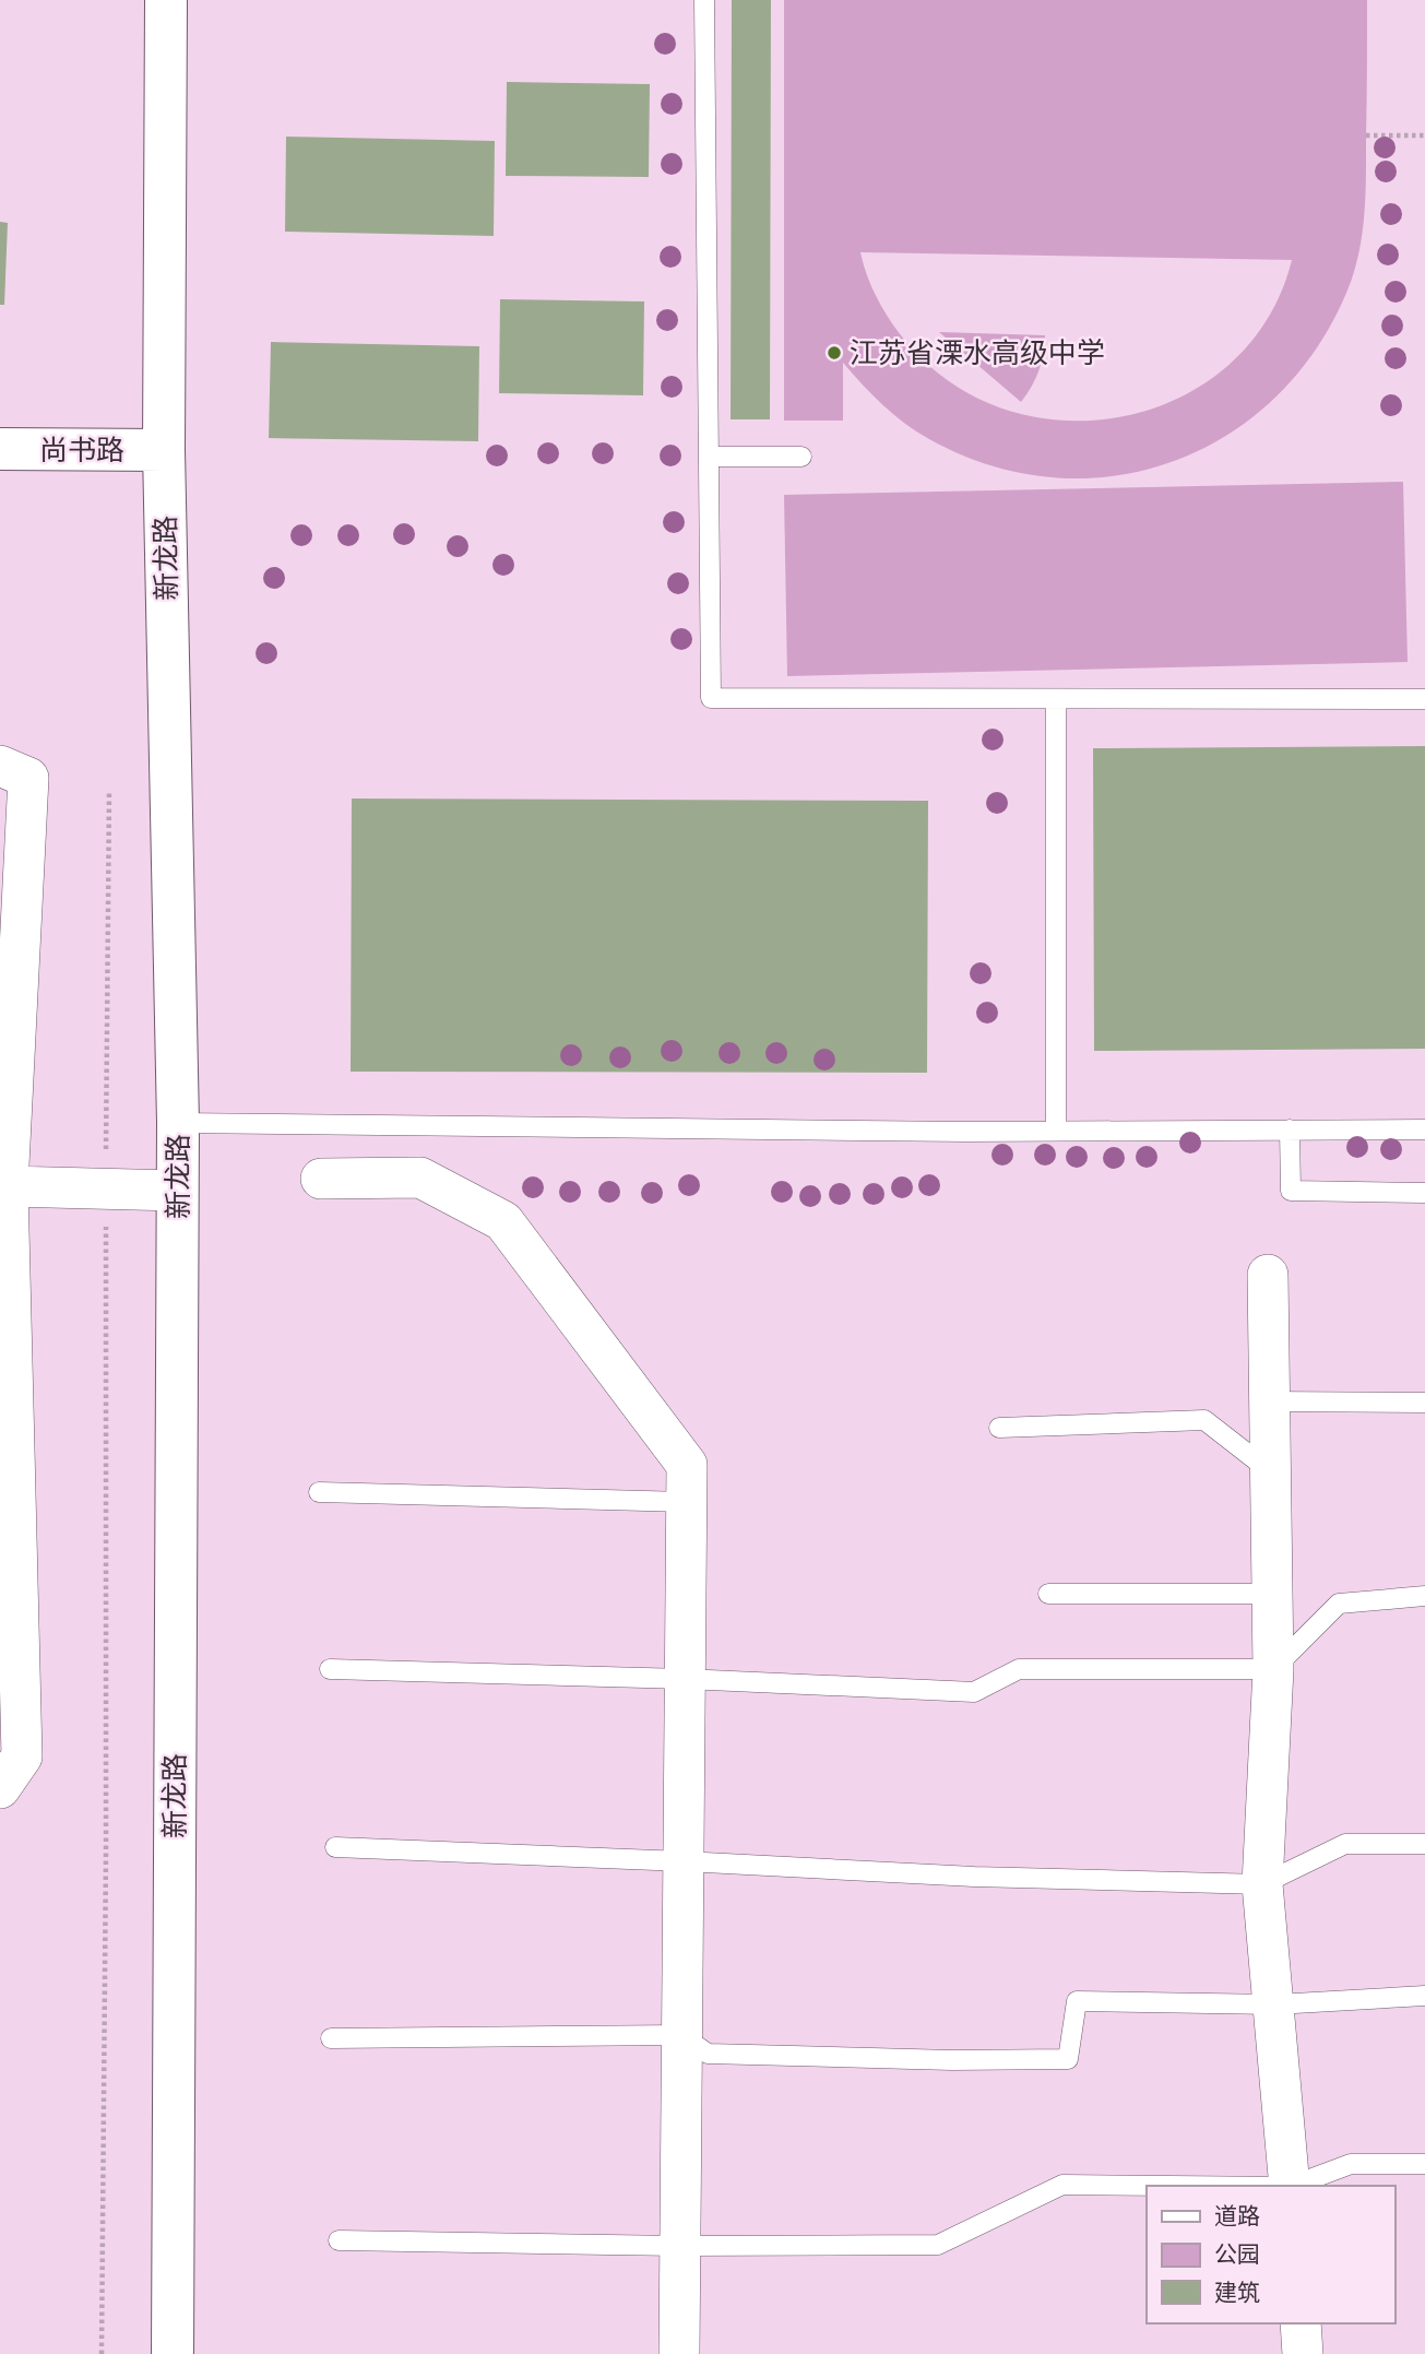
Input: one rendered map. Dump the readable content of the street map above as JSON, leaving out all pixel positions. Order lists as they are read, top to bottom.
{
  "streets": {
    "street": ["尚书路", "新龙路"]
  },
  "crossings": [
    ["尚书路", "新龙路"]
  ],
  "places": ["江苏省溧水高级中学"],
  "legend": ["道路", "公园", "建筑"]
}
